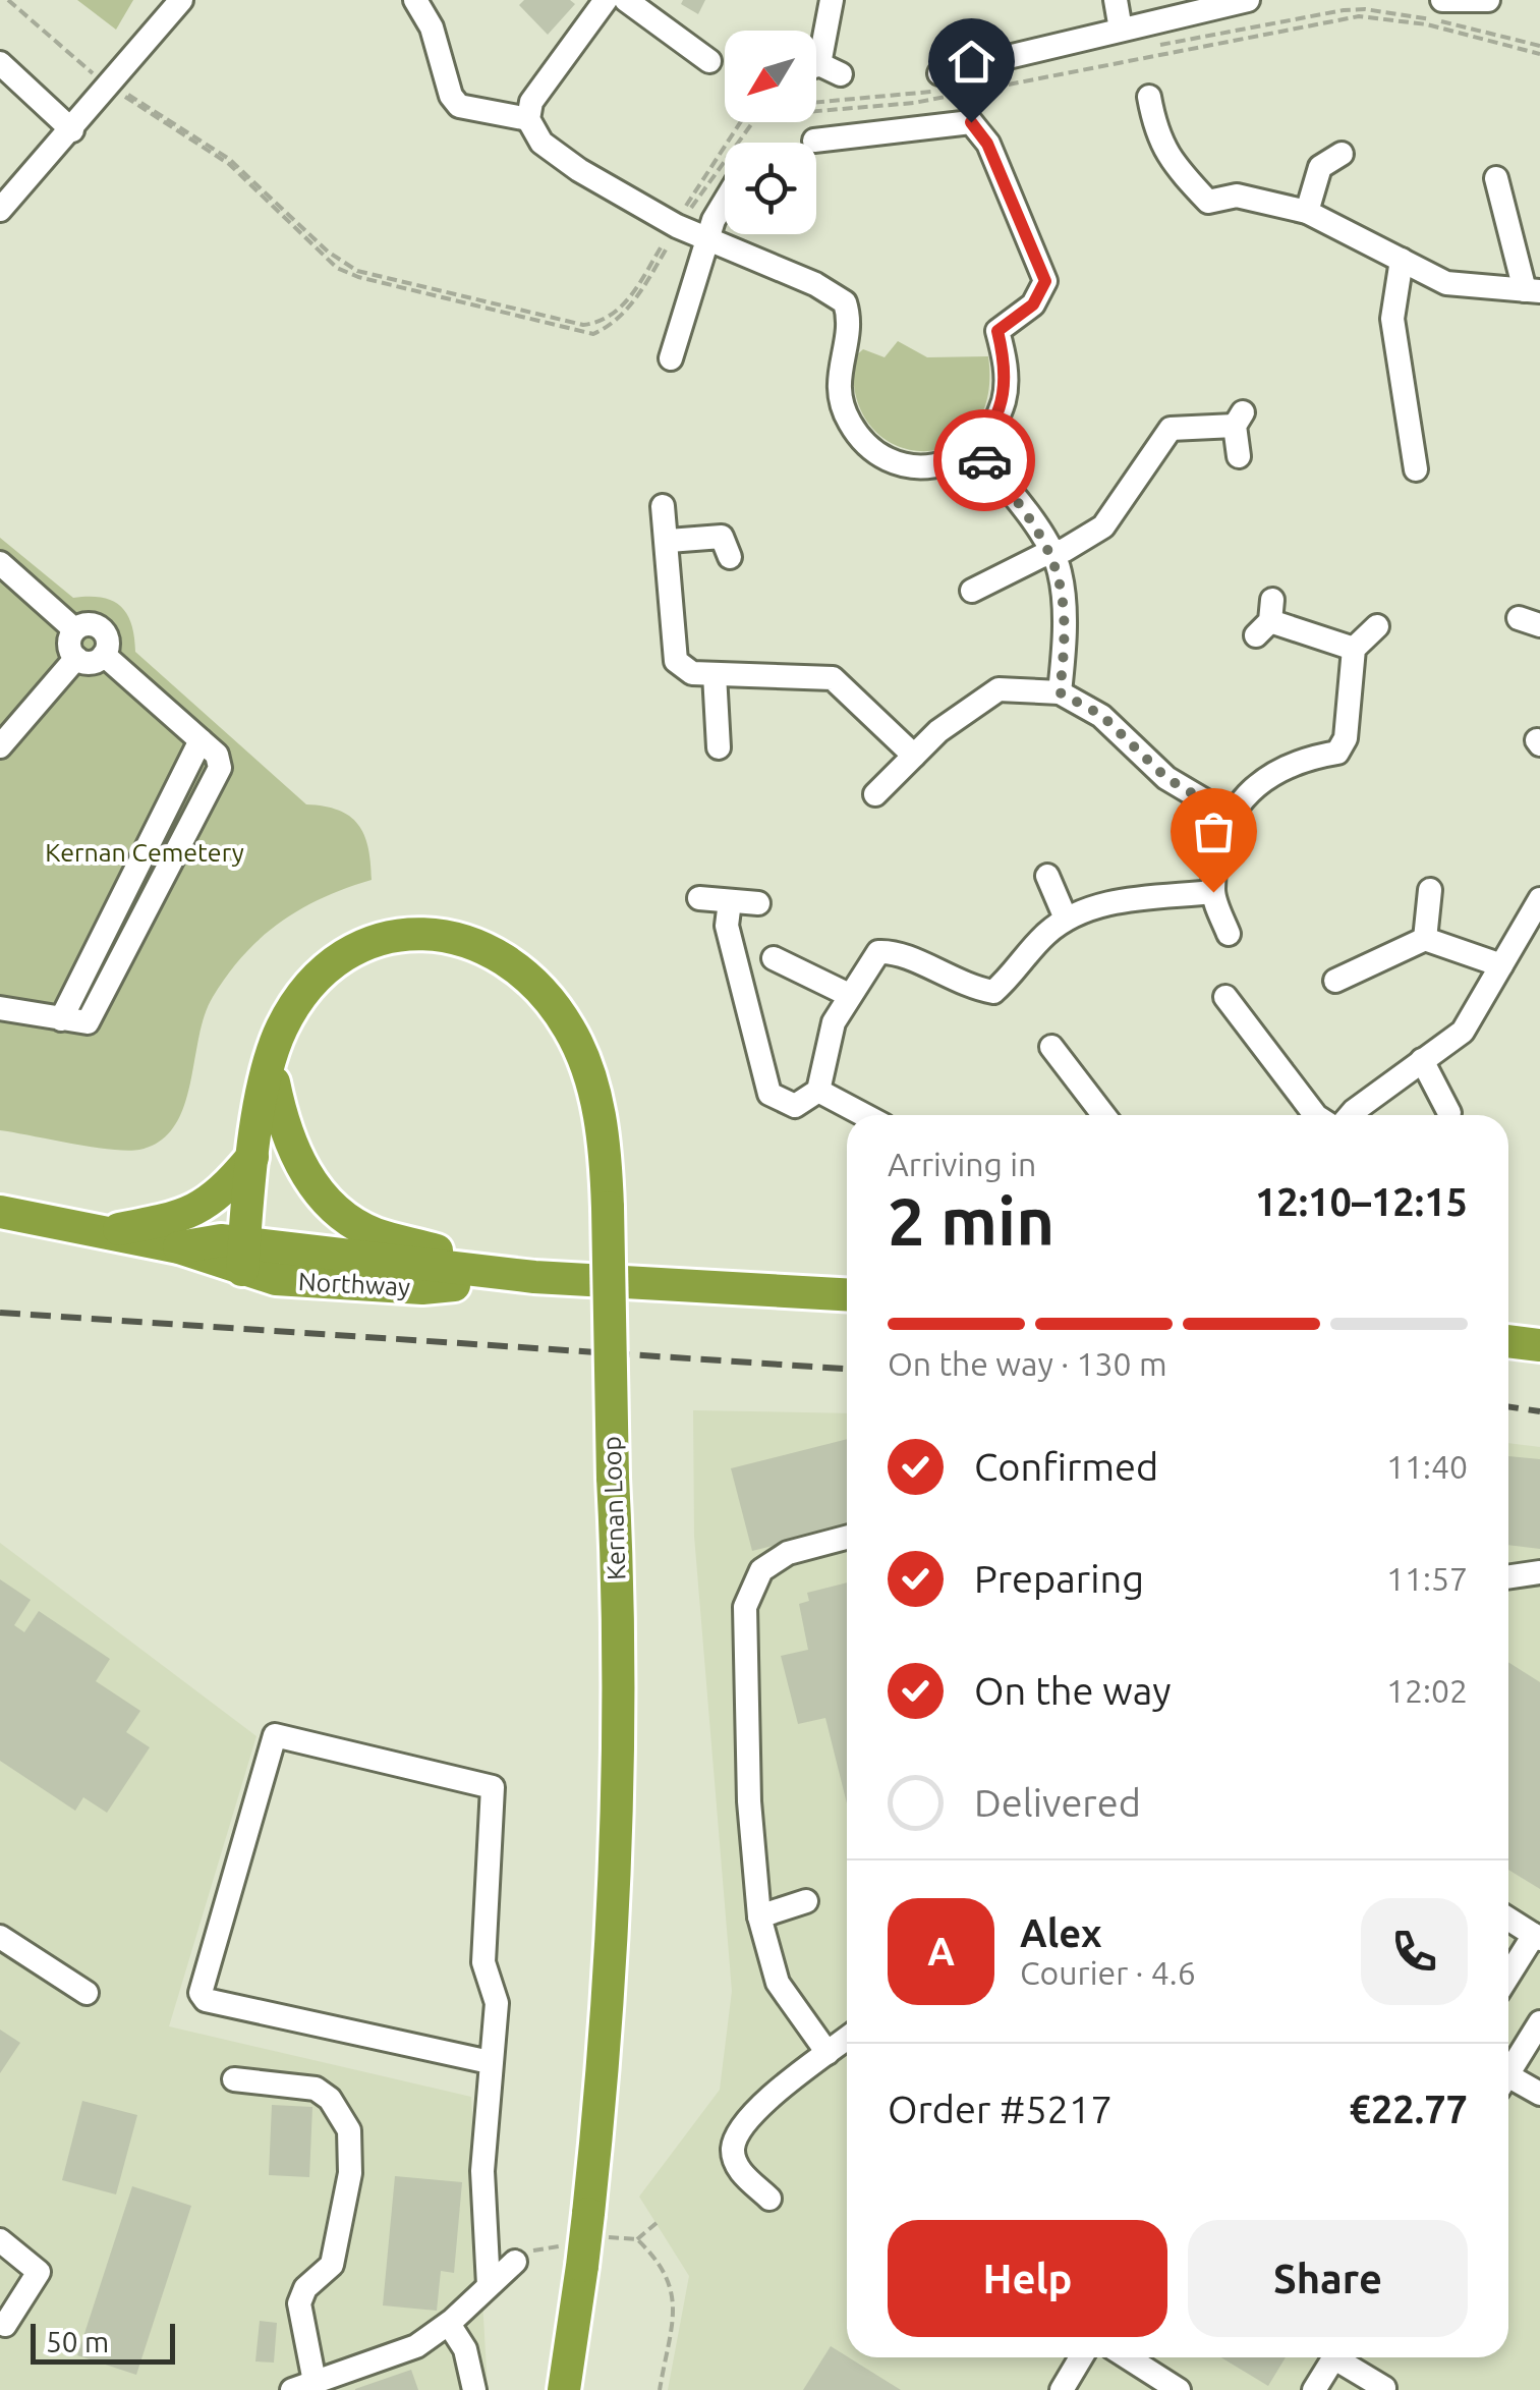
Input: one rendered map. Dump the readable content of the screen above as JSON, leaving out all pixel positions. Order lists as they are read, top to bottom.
{
  "streets": {
    "highway": ["Northway", "Kernan Loop"]
  },
  "crossings": [
    ["Northway", "Kernan Loop"]
  ],
  "parks": ["Kernan Cemetery"],
  "scale_bar": "50 m",
  "north": "bottom left",
  "page": {
    "heading": ["2 min", "Arriving in", "12:10–12:15"],
    "panel": [
      "Alex",
      "Courier · 4.6",
      "Order #5217",
      "€22.77"
    ],
    "bar": "On the way · 130 m",
    "list": [
      ["Confirmed", "11:40"],
      ["Preparing", "11:57"],
      ["On the way", "12:02"],
      "Delivered"
    ],
    "round": "A",
    "buttons": ["Help", "Share"],
    "scale": "50 m"
  }
}
